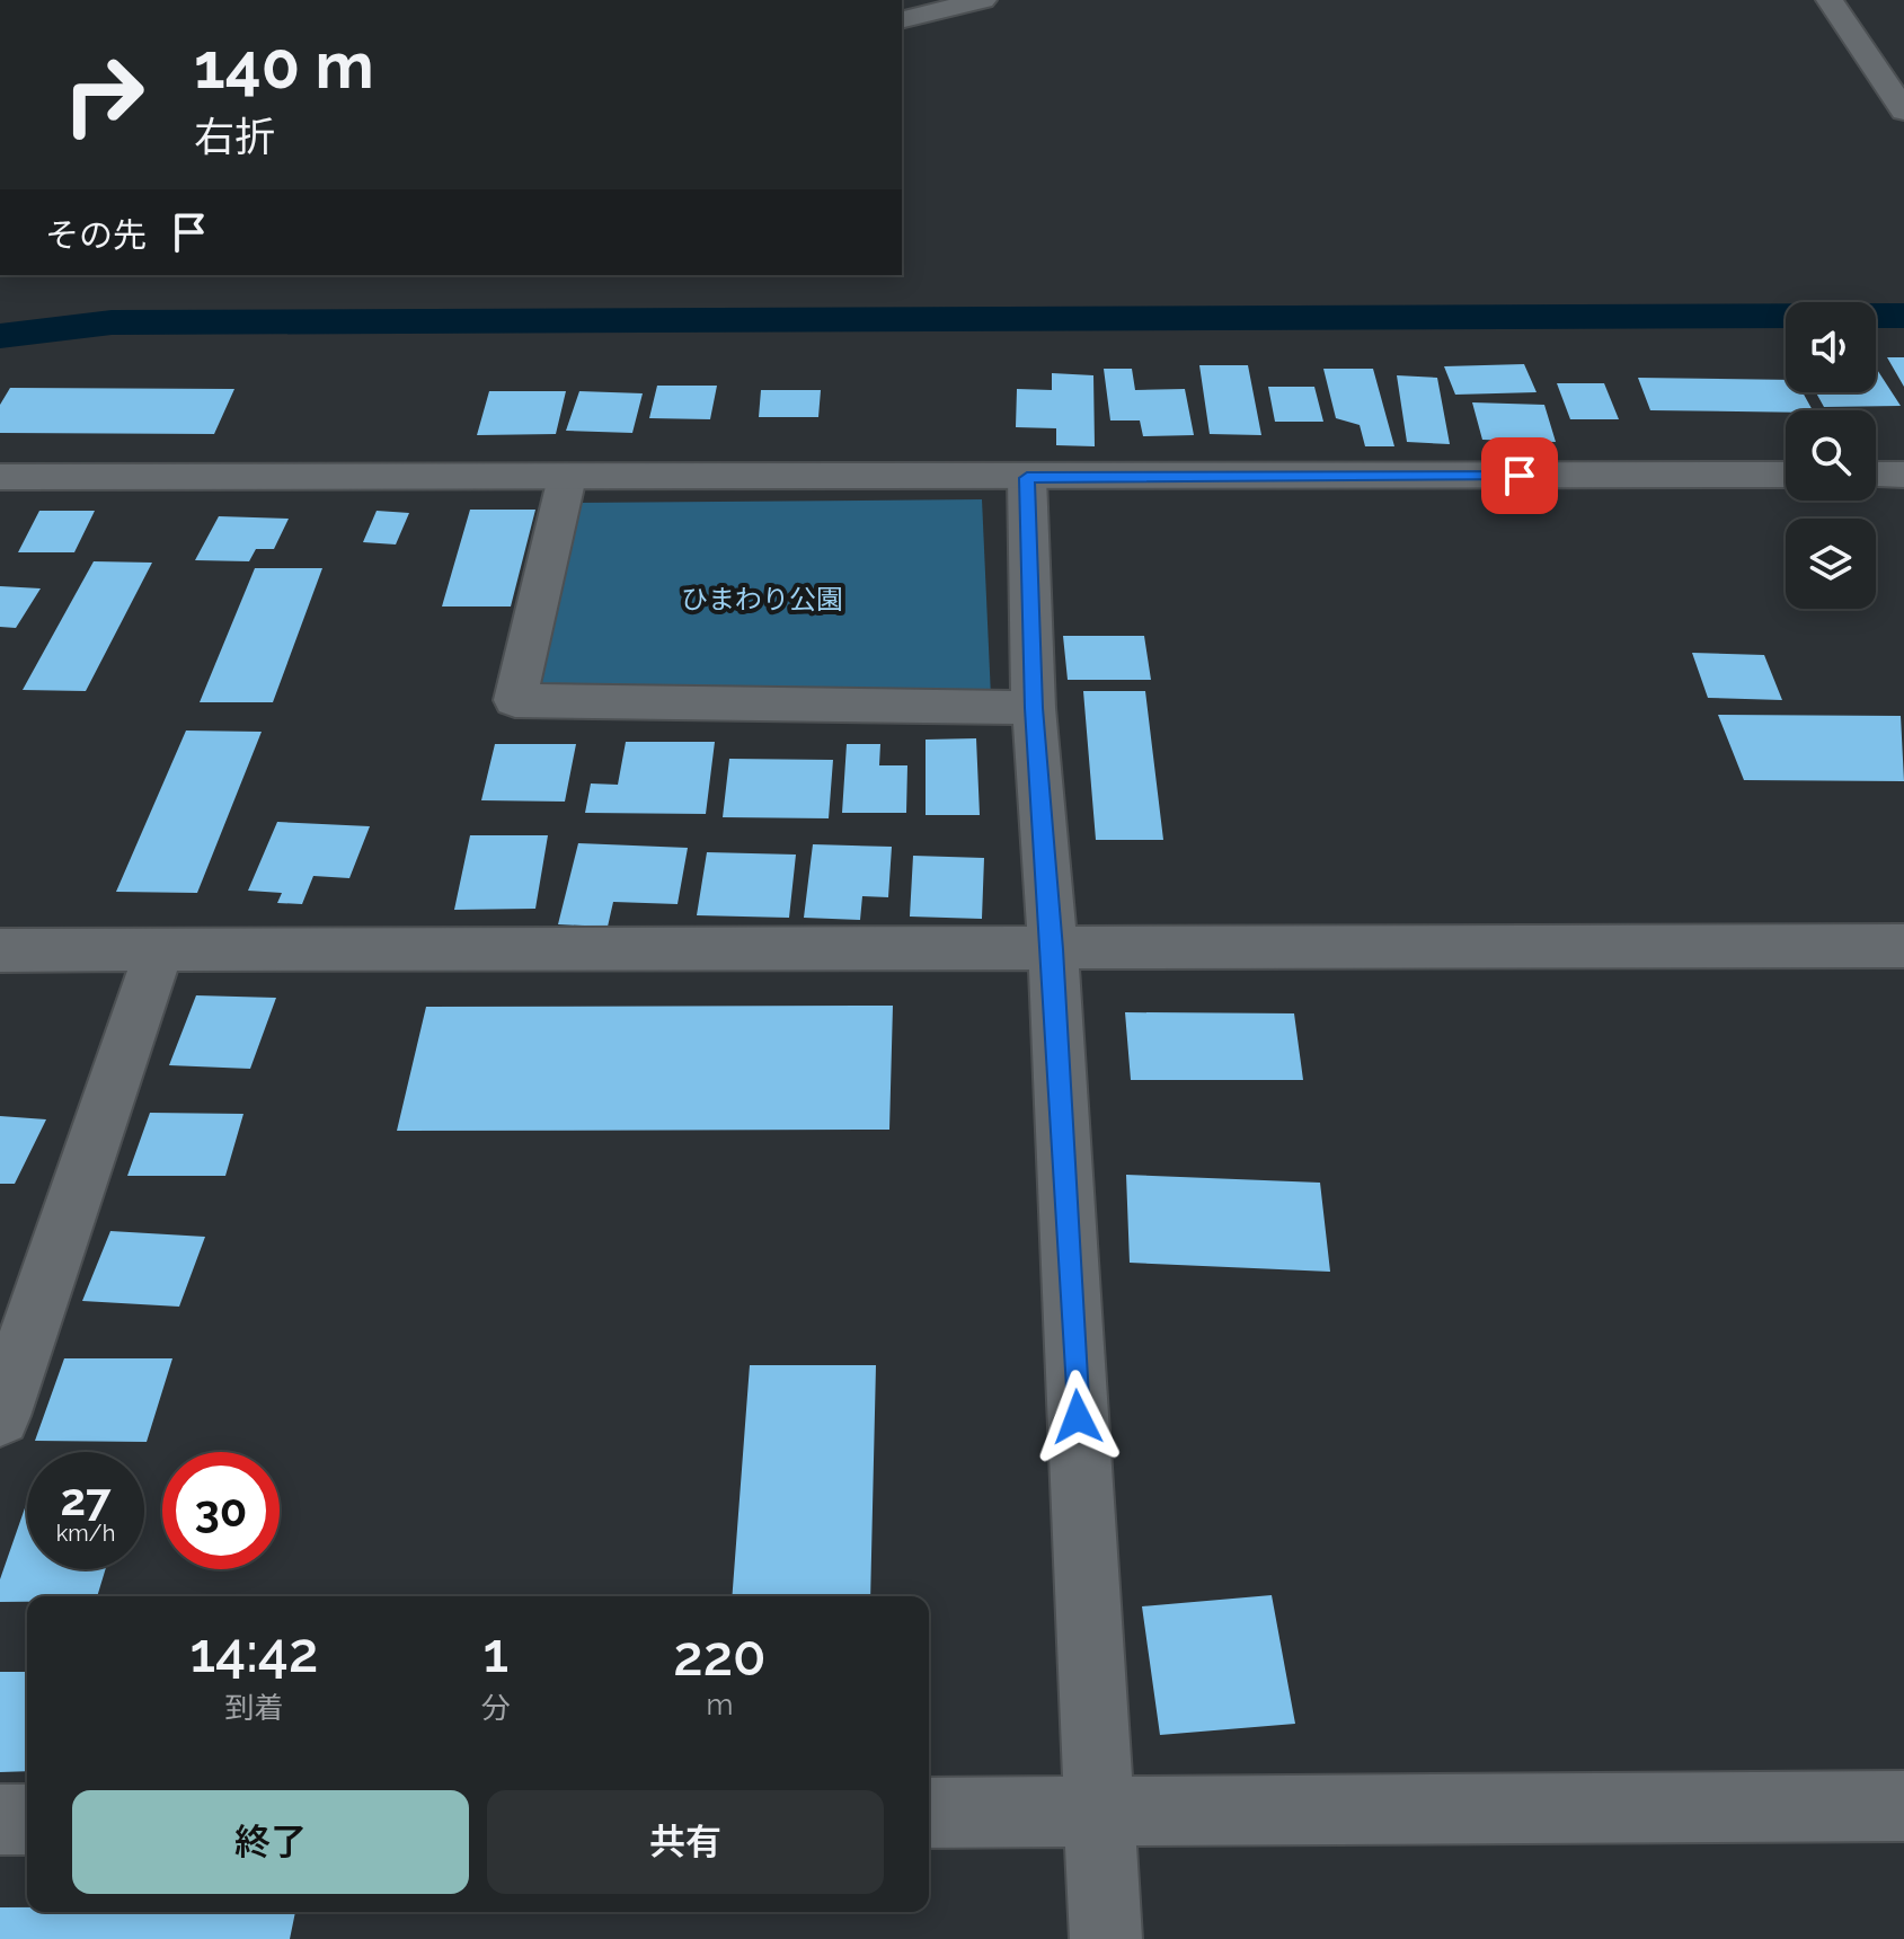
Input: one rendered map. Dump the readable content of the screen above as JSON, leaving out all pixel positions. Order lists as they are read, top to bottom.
{
  "parks": ["ひまわり公園"],
  "page": {
    "turn": ["140 m", "右折"],
    "then": "その先",
    "speed": "27 km/h",
    "limit": "30",
    "eta": [
      "14:42",
      "到着",
      "1",
      "分",
      "220",
      "m"
    ],
    "buttons": ["終了", "共有"]
  }
}
